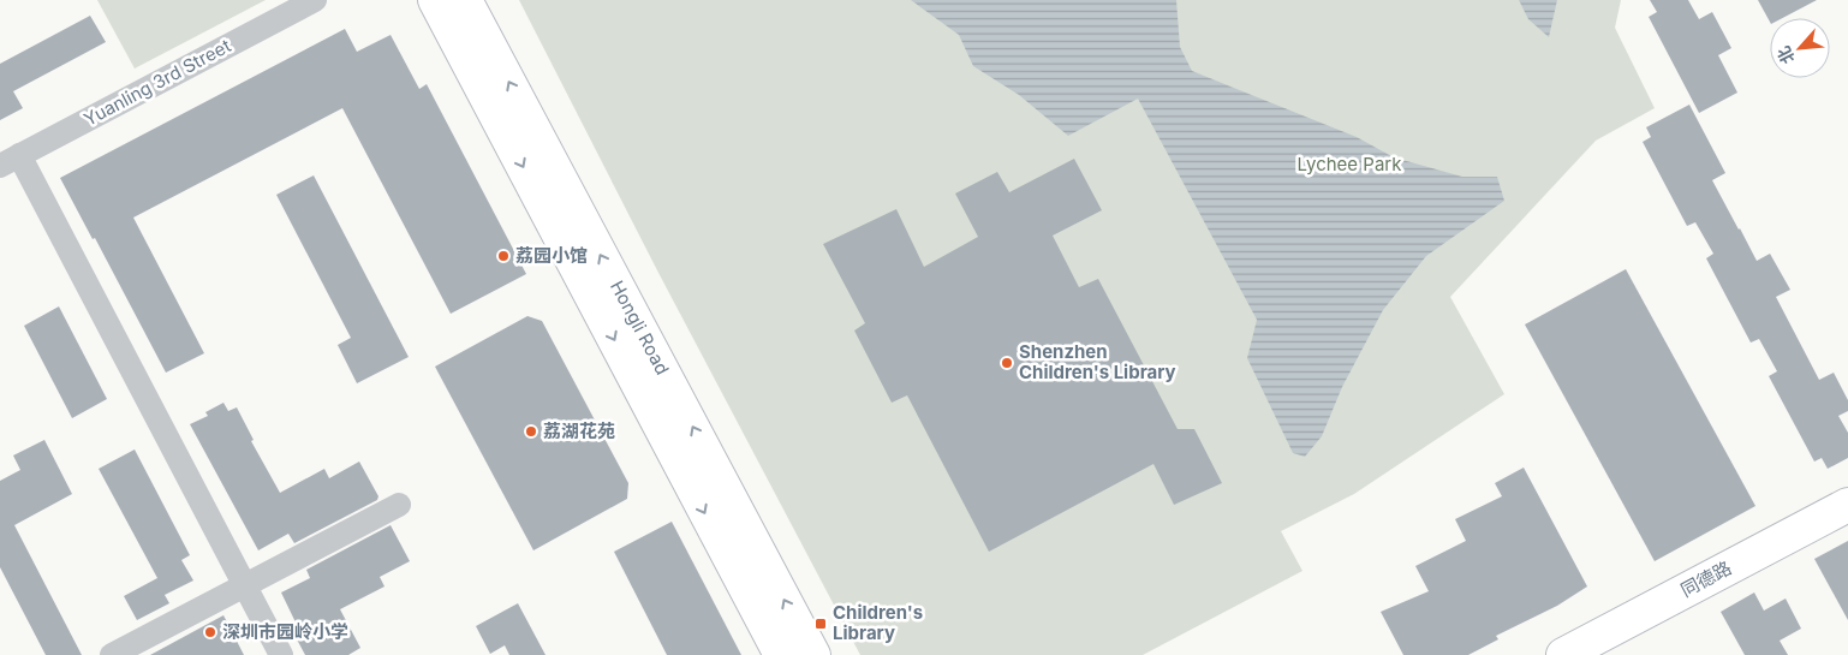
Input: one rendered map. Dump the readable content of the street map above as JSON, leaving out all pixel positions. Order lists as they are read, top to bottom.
{
  "streets": {
    "main road": ["Hongli Road", "同德路"],
    "street": ["Yuanling 3rd Street"]
  },
  "parks": ["Lychee Park"],
  "places": {
    "other": [
      "荔园小馆",
      "Shenzhen Children's Library",
      "荔湖花苑",
      "深圳市园岭小学"
    ],
    "transit": ["Children's Library"]
  },
  "north": "bottom left"
}
